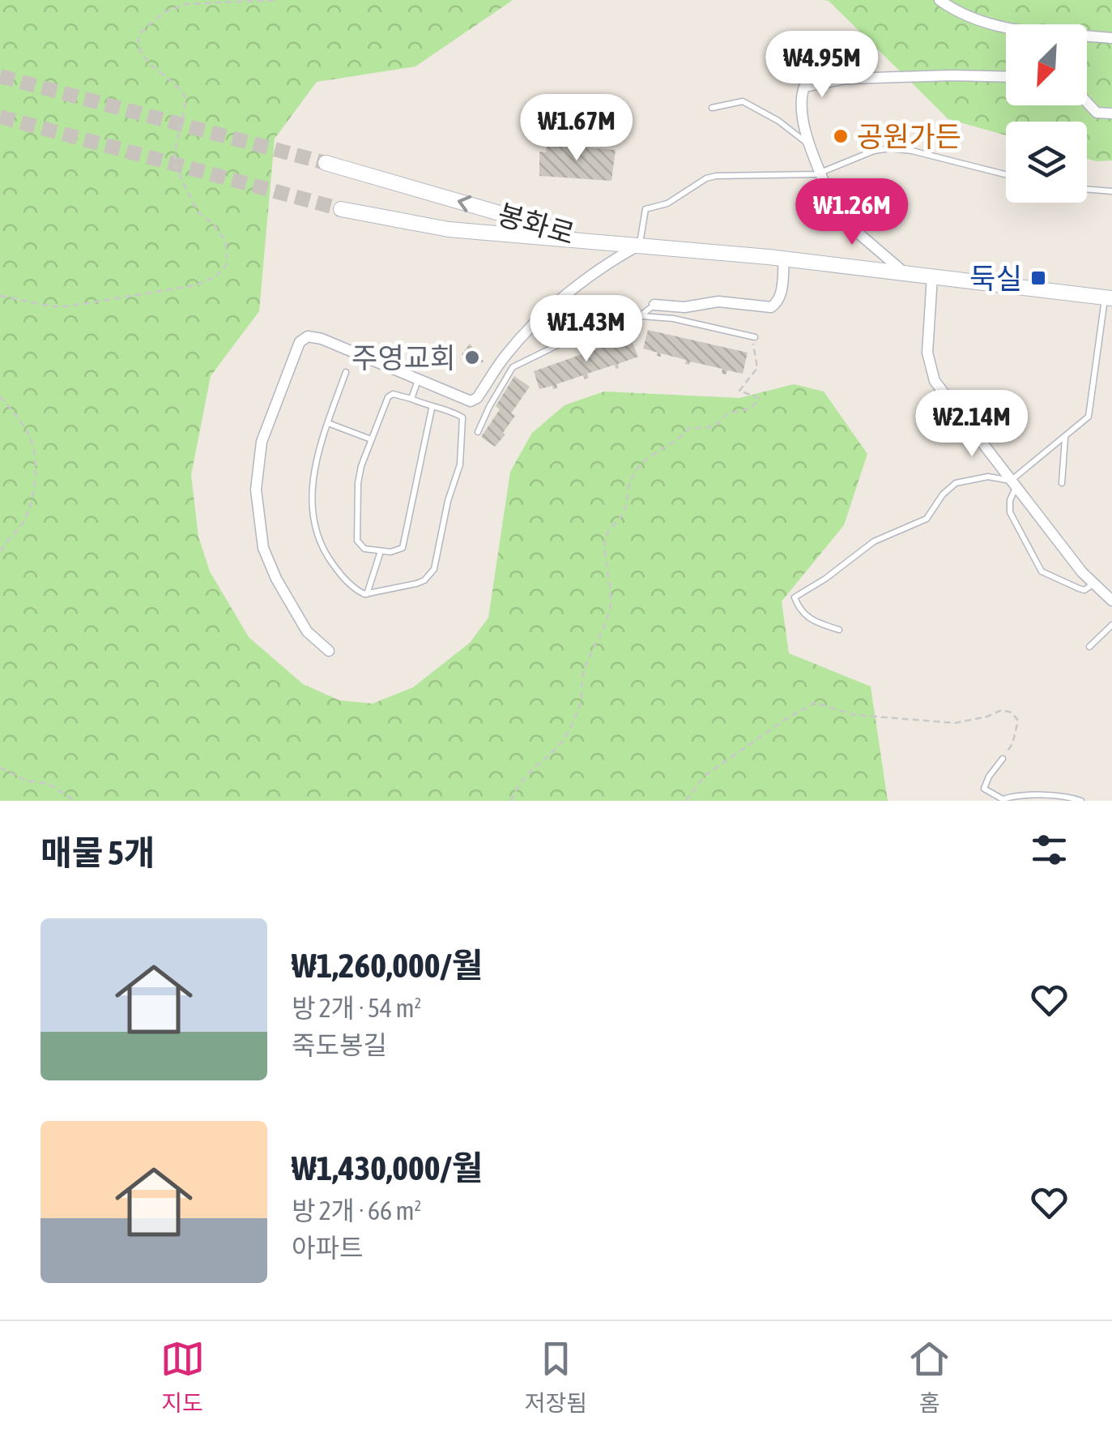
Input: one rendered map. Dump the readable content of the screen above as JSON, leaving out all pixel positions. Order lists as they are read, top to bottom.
{
  "streets": {
    "main road": ["봉화로"]
  },
  "places": {
    "other": ["공원가든", "주영교회"],
    "transit": ["둑실"]
  },
  "north": "bottom left",
  "page": {
    "price": [
      "₩4.95M",
      "₩1.67M",
      "₩1.26M",
      "₩1.43M",
      "₩2.14M"
    ],
    "heading": "매물 5개",
    "list": [
      {
        "name": "₩1,260,000/월",
        "note": "방 2개 · 54 m² · 죽도봉길"
      },
      {
        "name": "₩1,430,000/월",
        "note": "방 2개 · 66 m² · 아파트"
      }
    ],
    "tabs": ["지도", "저장됨", "홈"]
  }
}
